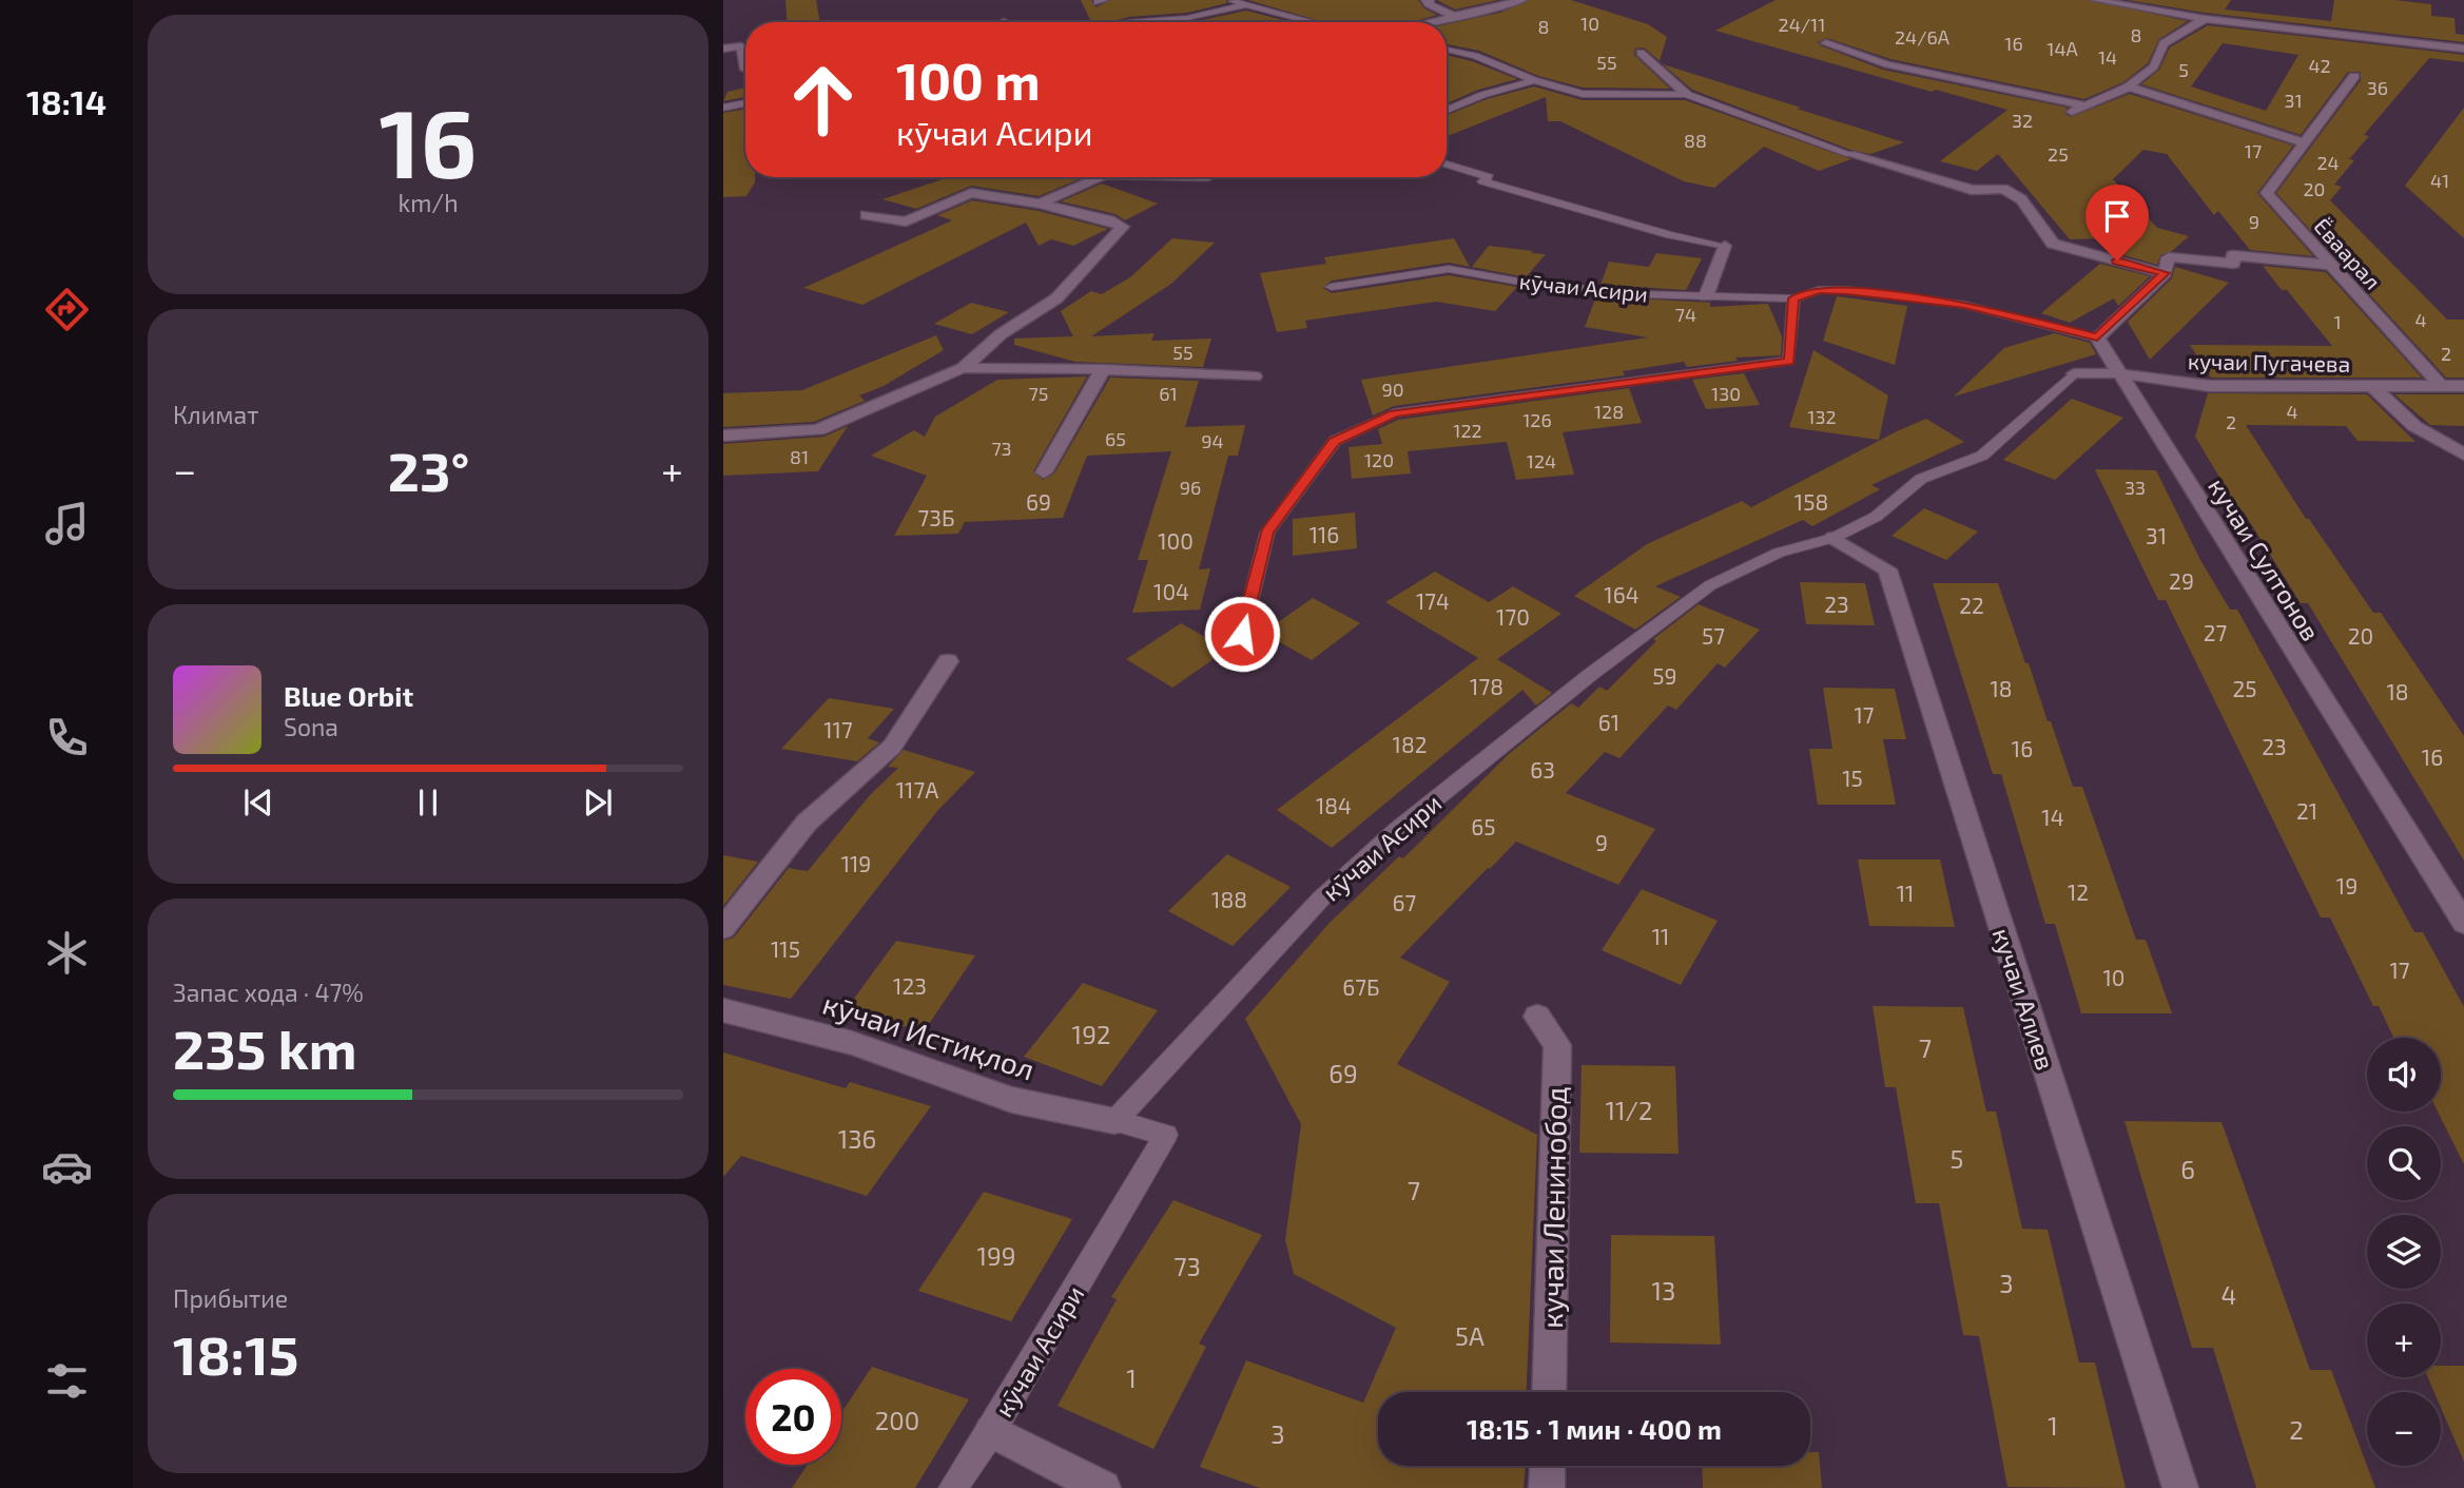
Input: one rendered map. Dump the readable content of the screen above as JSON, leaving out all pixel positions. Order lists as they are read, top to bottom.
{
  "streets": {
    "street": [
      "Ёваарал",
      "кучаи Пугачева",
      "кучаи Султонов",
      "кучаи Алиев",
      "кӯчаи Истиқлол",
      "кучаи Ленинобод"
    ],
    "lane": ["кӯчаи Асири"]
  },
  "crossings": [
    ["Ёваарал", "кучаи Пугачева"],
    ["кӯчаи Асири", "кучаи Пугачева"],
    ["кӯчаи Асири", "кучаи Султонов"],
    ["кӯчаи Асири", "кучаи Алиев"],
    ["кӯчаи Асири", "кӯчаи Истиқлол"],
    ["кучаи Пугачева", "кучаи Султонов"]
  ],
  "house_numbers": [
    "10",
    "24/11",
    "8",
    "8",
    "24/6А",
    "16",
    "14А",
    "14",
    "55",
    "42",
    "5",
    "36",
    "31",
    "32",
    "88",
    "17",
    "25",
    "24",
    "41",
    "20",
    "9",
    "74",
    "4",
    "1",
    "55",
    "2",
    "90",
    "75",
    "61",
    "130",
    "128",
    "4",
    "132",
    "126",
    "2",
    "122",
    "65",
    "94",
    "73",
    "81",
    "120",
    "124",
    "96",
    "33",
    "69",
    "158",
    "73Б",
    "116",
    "31",
    "100",
    "29",
    "104",
    "164",
    "174",
    "23",
    "22",
    "170",
    "27",
    "57",
    "20",
    "59",
    "178",
    "18",
    "25",
    "18",
    "17",
    "61",
    "117",
    "182",
    "23",
    "16",
    "16",
    "63",
    "15",
    "117А",
    "184",
    "21",
    "14",
    "65",
    "9",
    "119",
    "19",
    "12",
    "11",
    "188",
    "67",
    "11",
    "115",
    "17",
    "10",
    "123",
    "67Б",
    "192",
    "7",
    "69",
    "11/2",
    "136",
    "5",
    "6",
    "7",
    "199",
    "73",
    "3",
    "13",
    "4",
    "5А",
    "1",
    "200",
    "1",
    "2",
    "3"
  ],
  "page": {
    "tabs": "18:14",
    "tile": [
      ["16", "km/h"],
      "Климат",
      ["Запас хода · 47%", "235 km"],
      ["Прибытие", "18:15"]
    ],
    "turn": ["100 m", "кӯчаи Асири"],
    "heat": ["−", "23°", "+"],
    "song": ["Blue Orbit", "Sona"],
    "map_buttons": ["+", "−"],
    "limit": "20",
    "trip": "18:15 · 1 мин · 400 m"
  }
}
